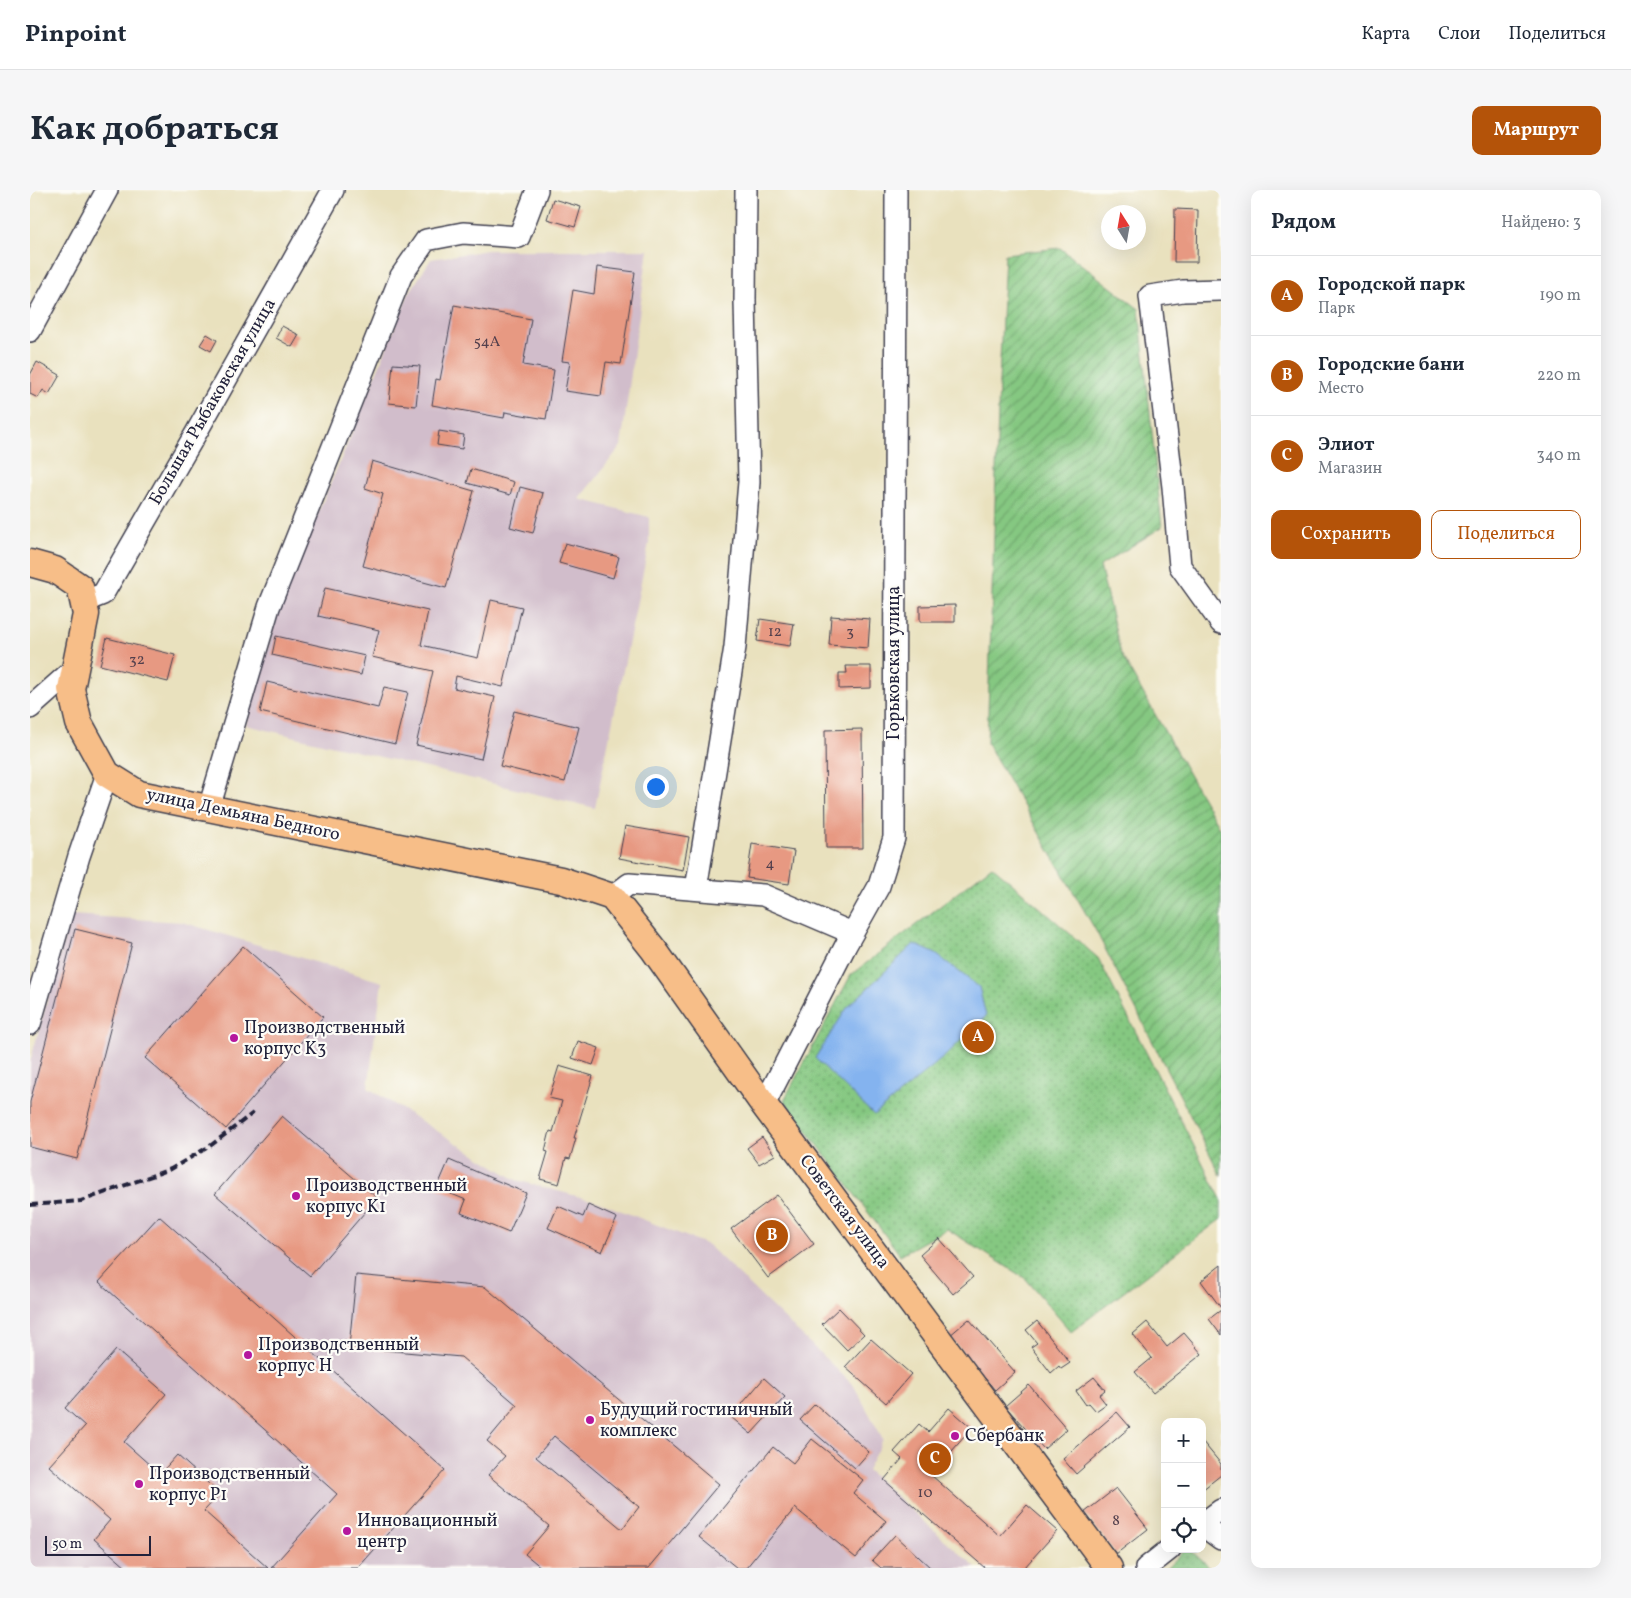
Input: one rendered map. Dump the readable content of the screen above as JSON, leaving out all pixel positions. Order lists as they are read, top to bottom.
{
  "streets": {
    "main road": ["улица Демьяна Бедного", "Советская улица"],
    "street": ["Большая Рыбаковская улица", "Горьковская улица"]
  },
  "crossings": [
    ["Большая Рыбаковская улица", "улица Демьяна Бедного"],
    ["Горьковская улица", "Советская улица"],
    ["улица Демьяна Бедного", "Советская улица"]
  ],
  "places": [
    "Производственный корпус K3",
    "Производственный корпус K1",
    "Производственный корпус H",
    "Будущий гостиничный комплекс",
    "Сбербанк",
    "Производственный корпус P1",
    "Инновационный центр"
  ],
  "house_numbers": [
    "54А",
    "12",
    "3",
    "32",
    "4",
    "10",
    "8"
  ],
  "scale_bar": "50 m",
  "north": "top",
  "page": {
    "header": "Pinpoint",
    "nav": ["Карта", "Слои", "Поделиться"],
    "title": "Как добраться",
    "buttons": [
      "Маршрут",
      ["Сохранить", "Поделиться"]
    ],
    "heading": ["Рядом", "Найдено: 3"],
    "list": [
      {
        "mark": "A",
        "name": "Городской парк",
        "note": "Парк",
        "value": "190 m"
      },
      {
        "mark": "B",
        "name": "Городские бани",
        "note": "Место",
        "value": "220 m"
      },
      {
        "mark": "C",
        "name": "Элиот",
        "note": "Магазин",
        "value": "340 m"
      }
    ],
    "pins": ["A", "B", "C"],
    "map_buttons": ["+", "−"],
    "scale": "50 m"
  }
}
